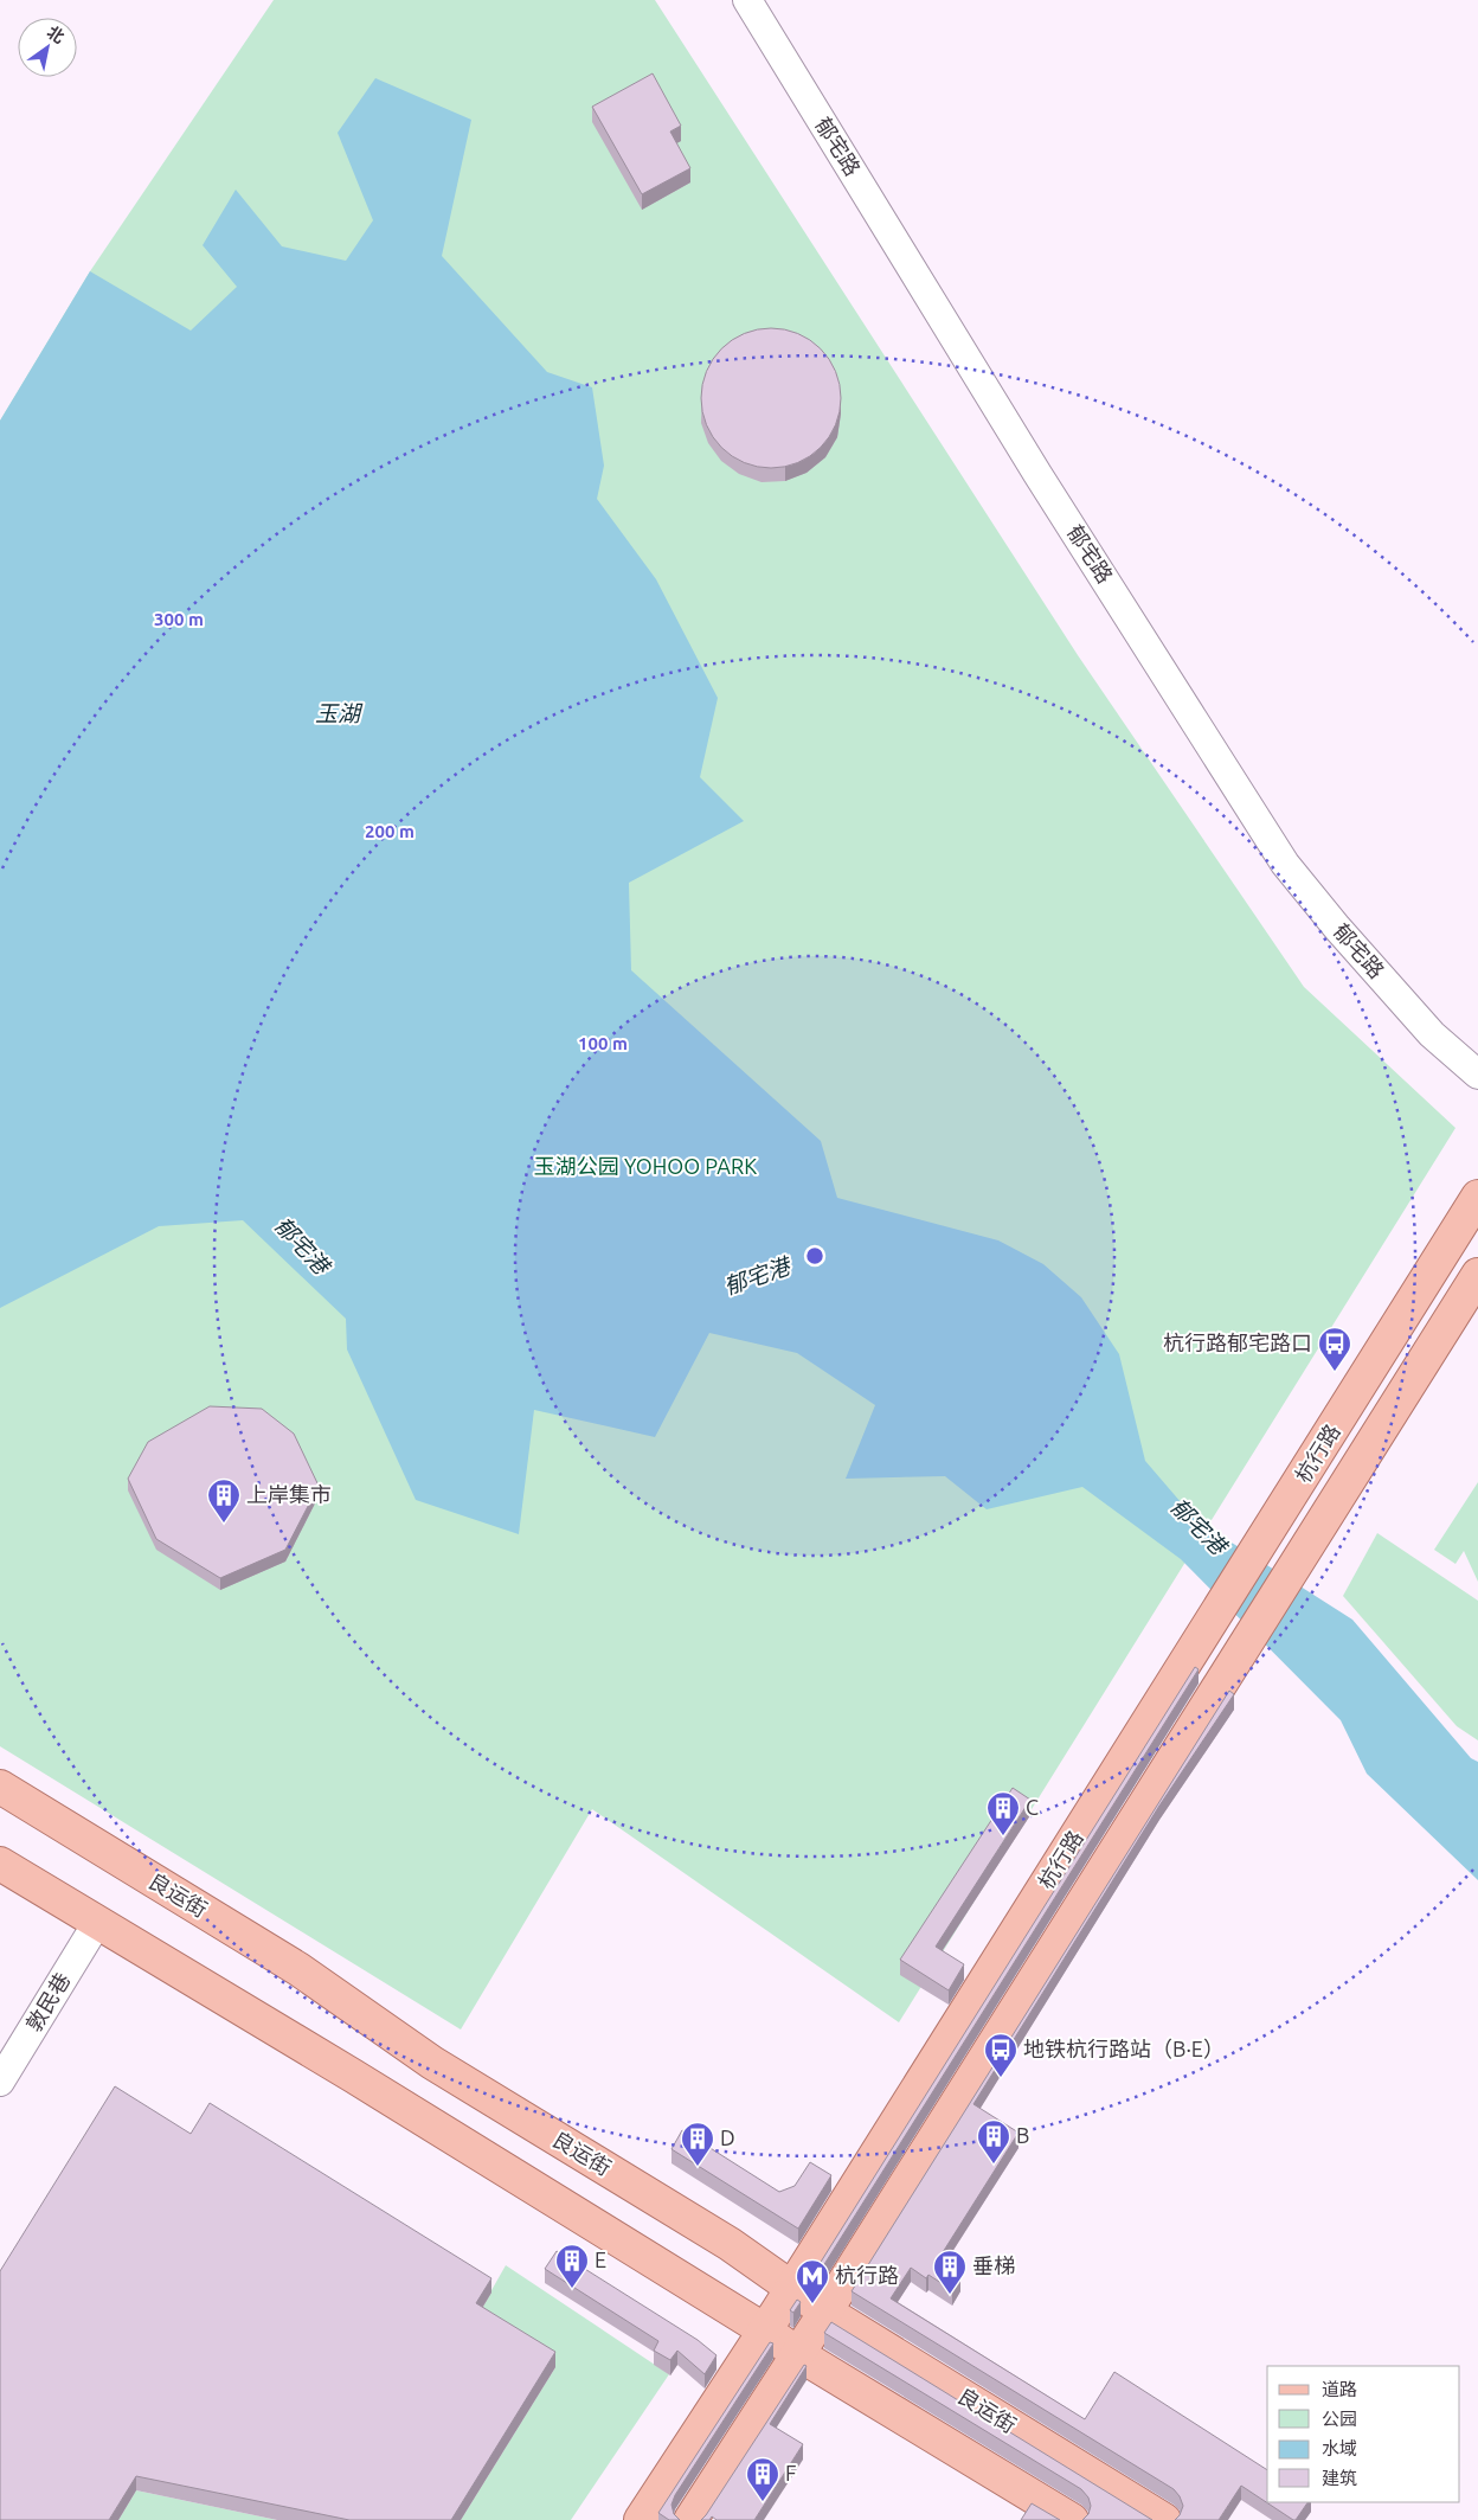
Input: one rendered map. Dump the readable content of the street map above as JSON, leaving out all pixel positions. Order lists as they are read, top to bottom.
{
  "streets": {
    "main road": ["杭行路", "良运街"],
    "street": ["郁宅路", "敦民巷"]
  },
  "crossings": [
    ["杭行路", "良运街"]
  ],
  "water": ["玉湖", "郁宅港"],
  "parks": ["玉湖公园 YOHOO PARK"],
  "places": {
    "bus stop": ["杭行路郁宅路口", "地铁杭行路站（B·E）"],
    "building": [
      "上岸集市",
      "C",
      "B",
      "D",
      "E",
      "垂梯",
      "F"
    ],
    "metro station": ["杭行路"]
  },
  "legend": [
    "道路",
    "公园",
    "水域",
    "建筑"
  ],
  "north": "top right",
  "rings": ["300 m", "200 m", "100 m"]
}
